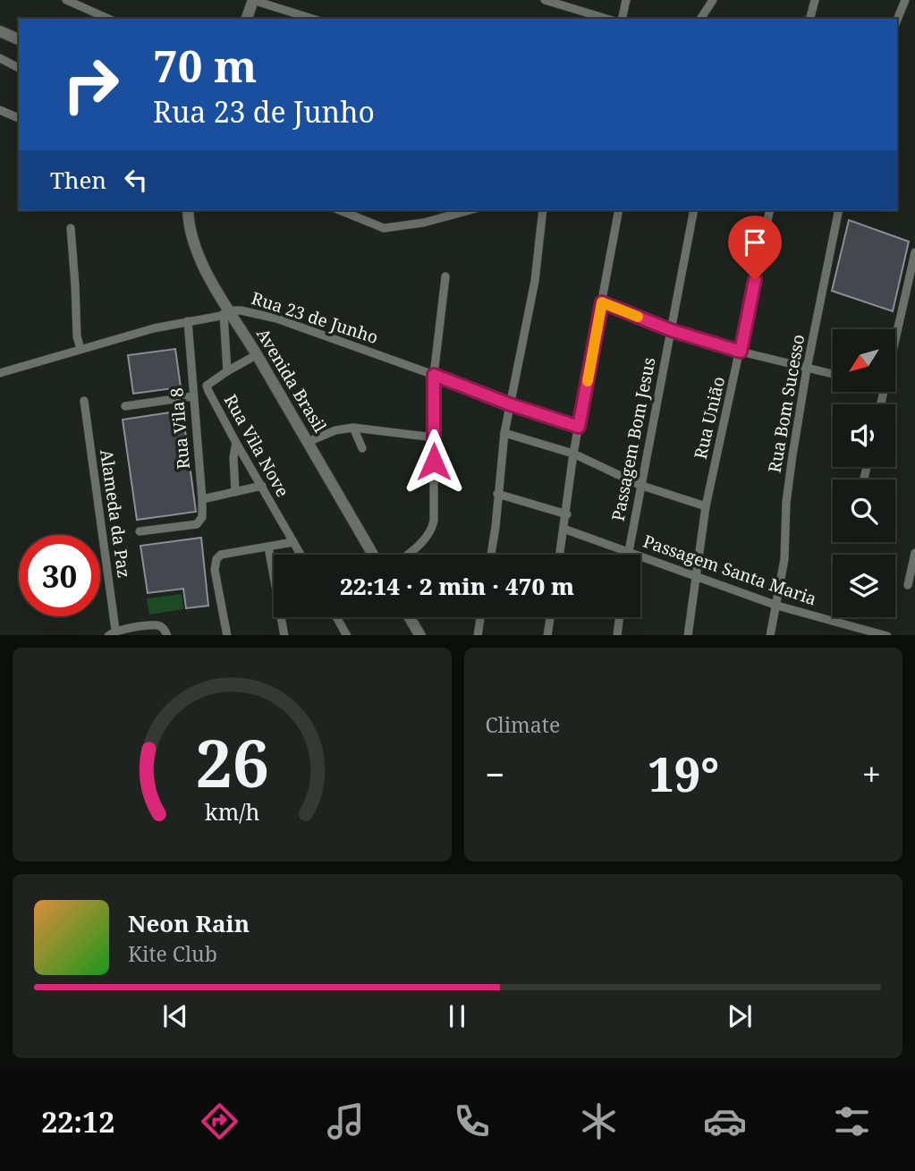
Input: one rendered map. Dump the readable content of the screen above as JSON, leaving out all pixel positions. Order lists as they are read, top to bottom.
{
  "streets": {
    "main road": ["Avenida Brasil"],
    "street": [
      "Rua 23 de Junho",
      "Rua Bom Sucesso",
      "Rua União",
      "Rua Vila 8",
      "Passagem Bom Jesus",
      "Rua Vila Nove",
      "Alameda da Paz",
      "Passagem Santa Maria"
    ]
  },
  "crossings": [
    ["Rua 23 de Junho", "Avenida Brasil"],
    ["Rua 23 de Junho", "Rua Vila 8"],
    ["Rua 23 de Junho", "Rua Vila Nove"],
    ["Avenida Brasil", "Rua Vila Nove"],
    ["Rua Bom Sucesso", "Passagem Santa Maria"],
    ["Rua União", "Passagem Santa Maria"],
    ["Passagem Bom Jesus", "Passagem Santa Maria"]
  ],
  "north": "bottom left",
  "page": {
    "turn": ["70 m", "Rua 23 de Junho"],
    "then": "Then",
    "limit": "30",
    "trip": "22:14 · 2 min · 470 m",
    "tile": "Climate",
    "heat": ["−", "19°", "+"],
    "song": ["Neon Rain", "Kite Club"],
    "tabs": "22:12",
    "gauge": ["26", "km/h"]
  }
}
